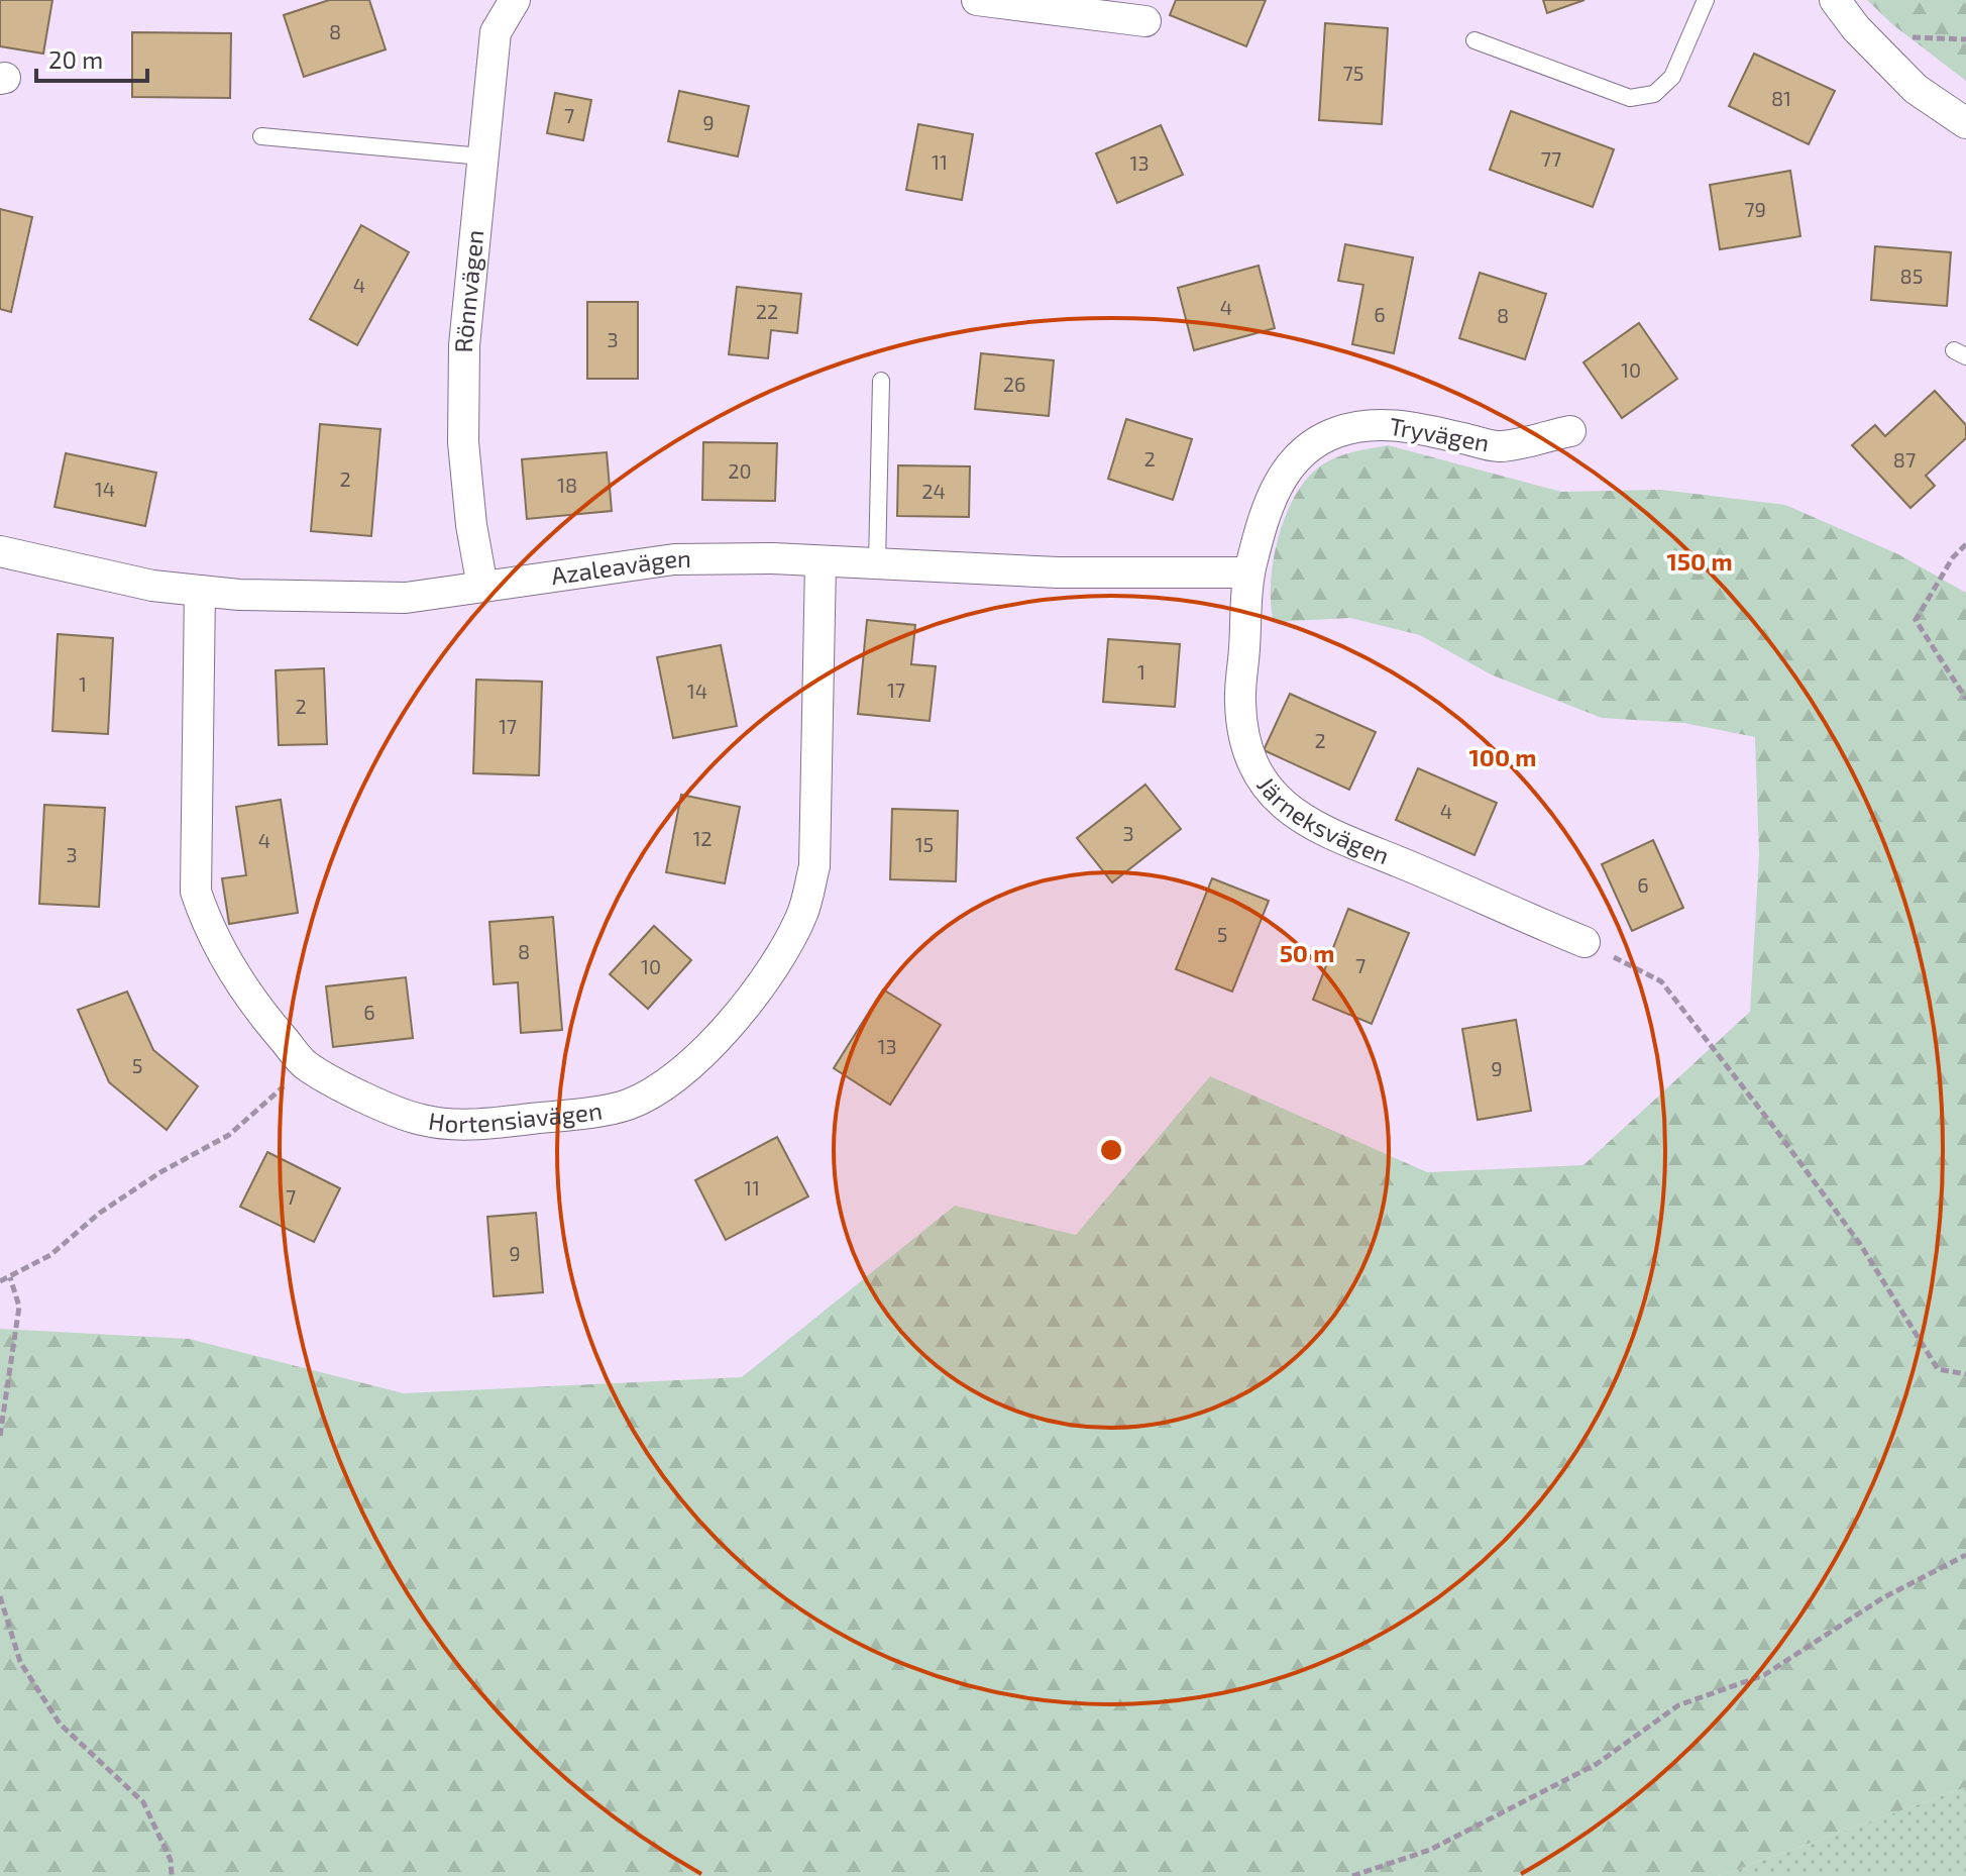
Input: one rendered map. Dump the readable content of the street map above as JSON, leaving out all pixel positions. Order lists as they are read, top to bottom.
{
  "streets": {
    "street": [
      "Rönnvägen",
      "Tryvägen",
      "Azaleavägen",
      "Järneksvägen",
      "Hortensiavägen"
    ]
  },
  "crossings": [
    ["Rönnvägen", "Azaleavägen"],
    ["Tryvägen", "Azaleavägen"],
    ["Tryvägen", "Järneksvägen"],
    ["Azaleavägen", "Järneksvägen"],
    ["Azaleavägen", "Hortensiavägen"]
  ],
  "house_numbers": [
    "8",
    "75",
    "81",
    "7",
    "9",
    "77",
    "11",
    "13",
    "79",
    "85",
    "4",
    "4",
    "22",
    "6",
    "8",
    "3",
    "10",
    "26",
    "2",
    "87",
    "20",
    "2",
    "18",
    "14",
    "24",
    "1",
    "1",
    "17",
    "14",
    "2",
    "17",
    "2",
    "4",
    "3",
    "12",
    "4",
    "15",
    "3",
    "6",
    "5",
    "8",
    "7",
    "10",
    "6",
    "13",
    "5",
    "9",
    "11",
    "7",
    "9"
  ],
  "scale_bar": "20 m",
  "rings": ["150 m", "100 m", "50 m"]
}
